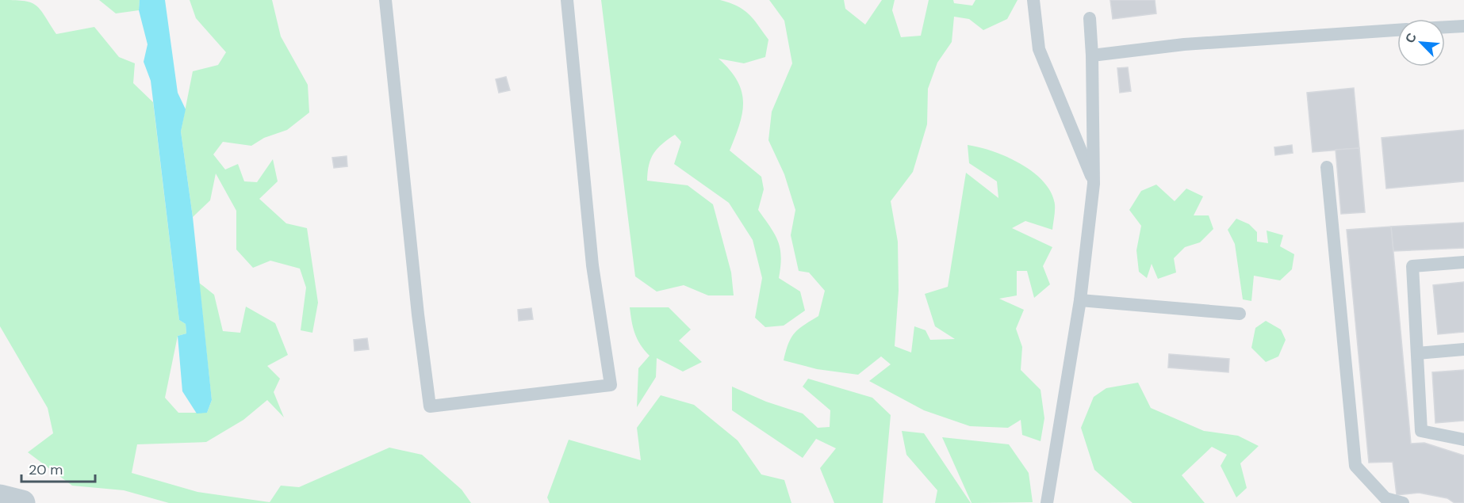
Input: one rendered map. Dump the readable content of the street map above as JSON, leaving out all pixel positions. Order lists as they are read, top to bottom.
{
  "scale_bar": "20 m",
  "north": "top left"
}
